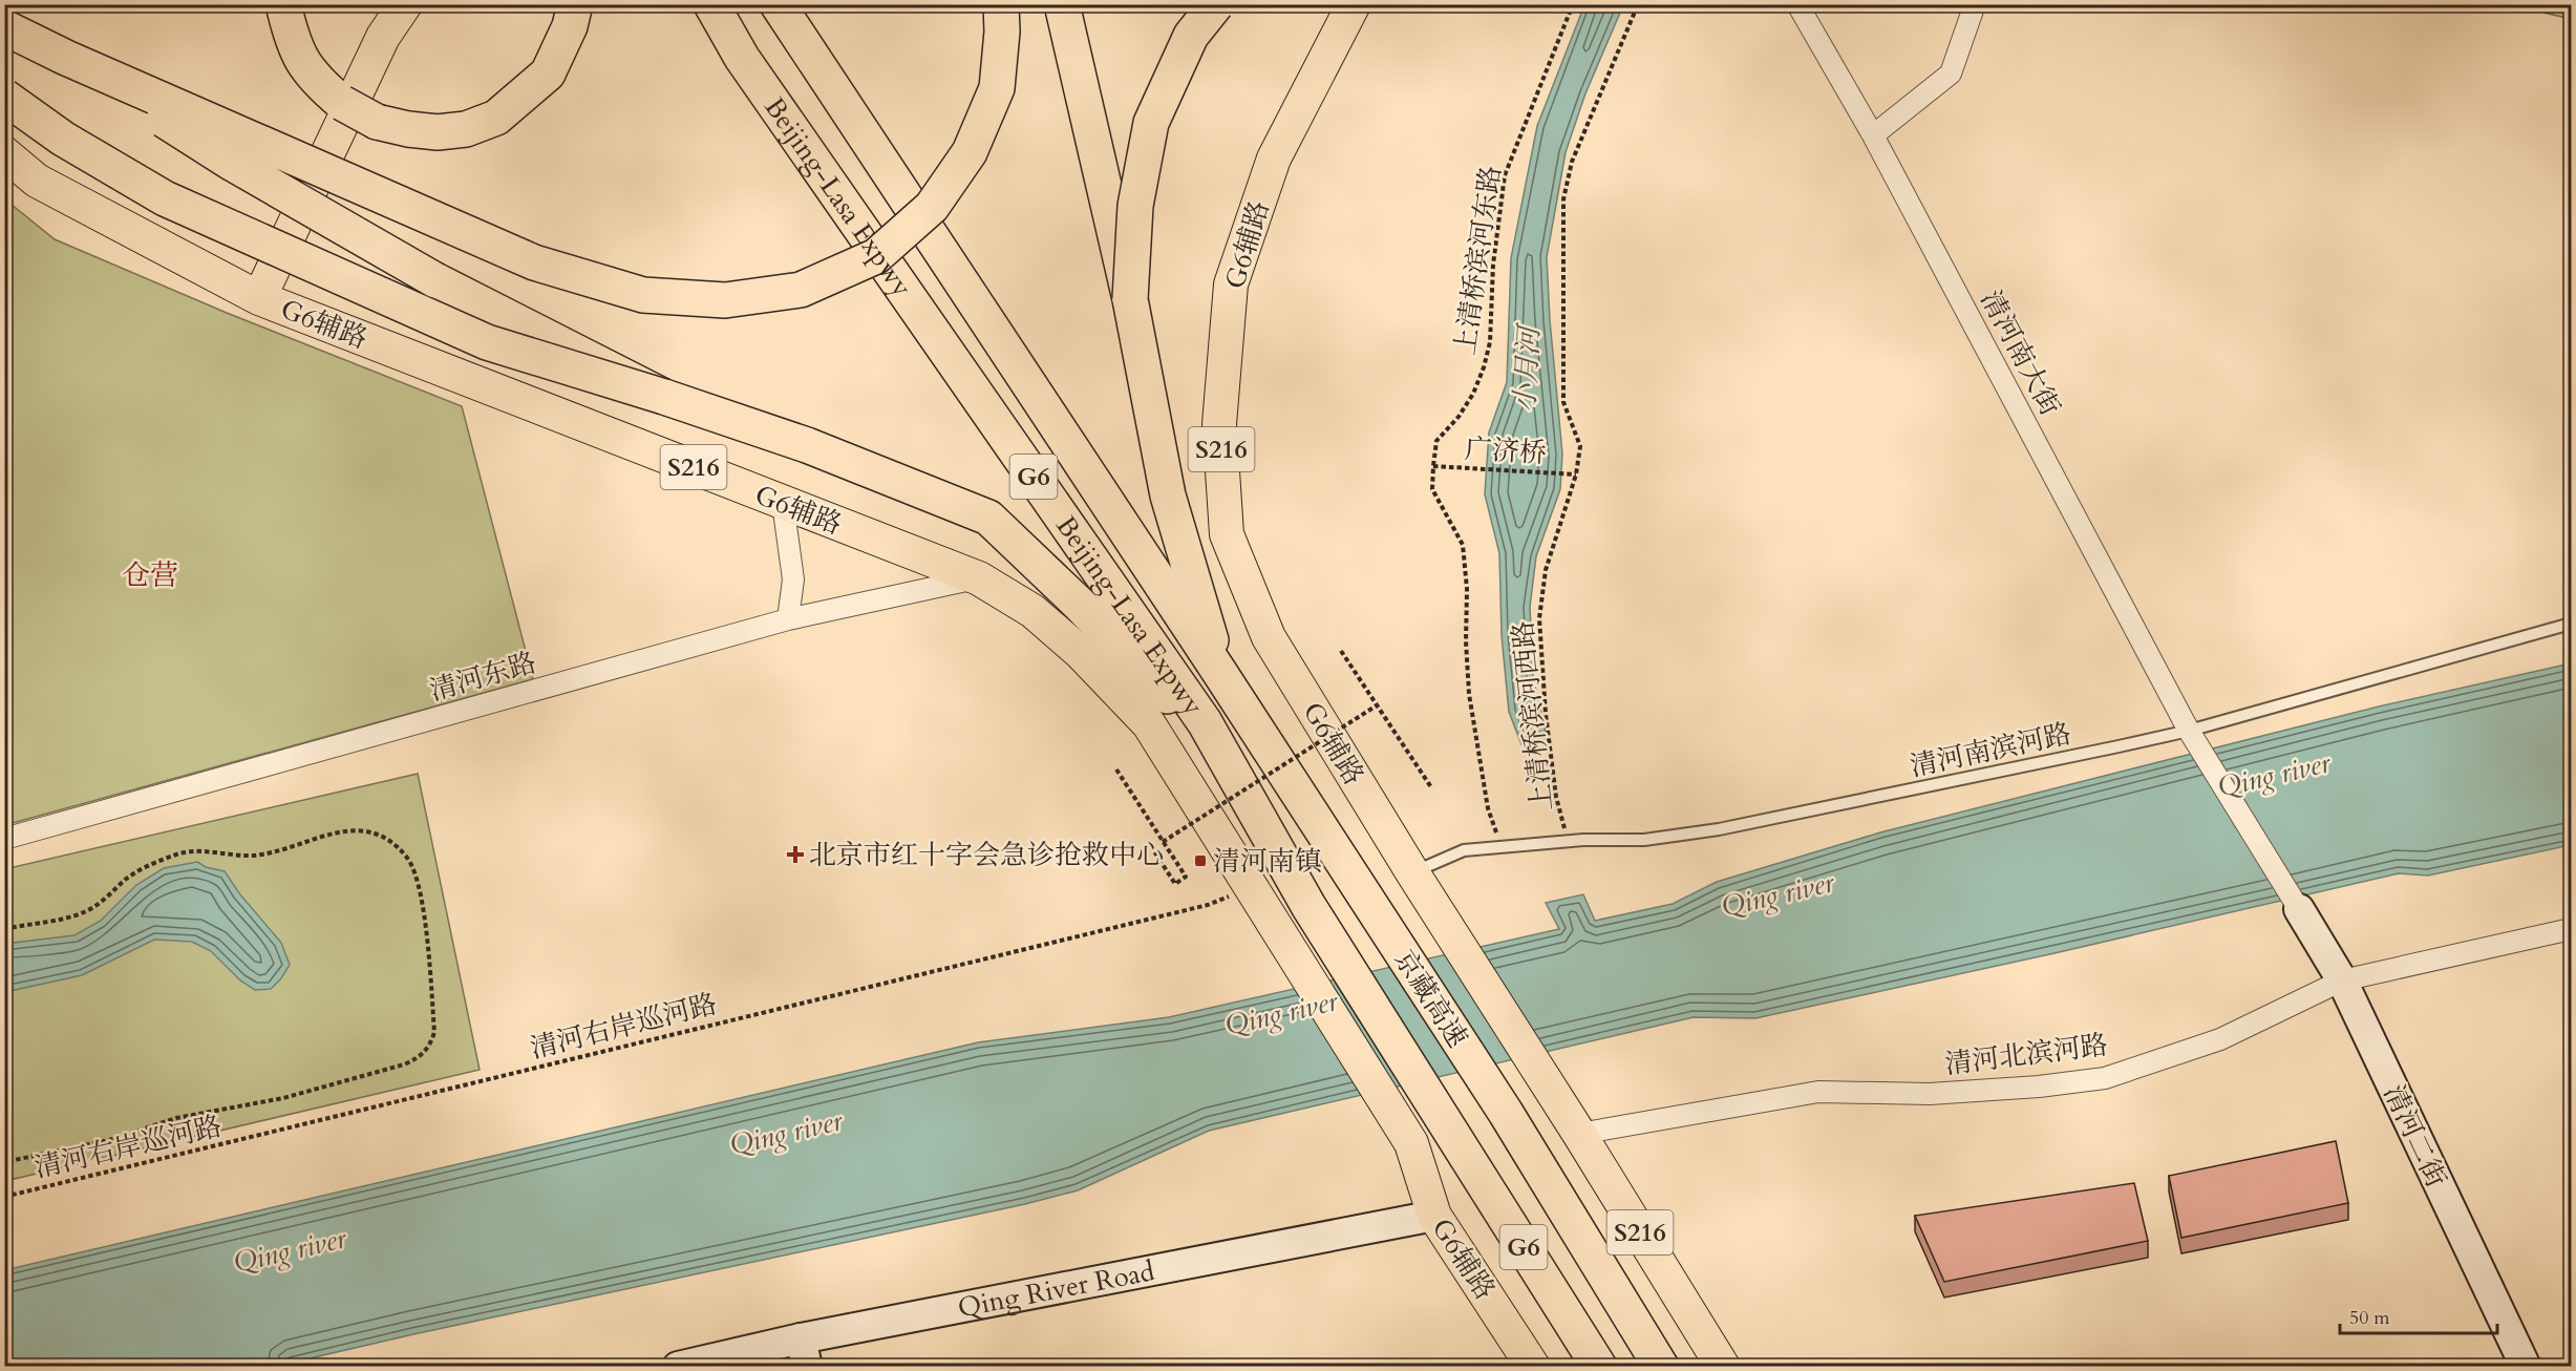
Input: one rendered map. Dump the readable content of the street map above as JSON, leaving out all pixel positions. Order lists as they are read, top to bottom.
{
  "streets": {
    "highway": ["Beijing-Lasa Expwy", "G6", "京藏高速"],
    "main road": ["G6辅路", "S216"],
    "street": [
      "清河南大街",
      "清河东路",
      "清河北滨河路",
      "清河二街",
      "Qing River Road"
    ],
    "lane": ["清河南滨河路"],
    "path": [
      "上清桥滨河东路",
      "广济桥",
      "上清桥滨河西路",
      "清河右岸巡河路"
    ]
  },
  "crossings": [
    ["Beijing-Lasa Expwy", "京藏高速"],
    ["G6辅路", "S216"],
    ["G6辅路", "清河东路"],
    ["G6辅路", "清河南滨河路"],
    ["G6辅路", "清河右岸巡河路"],
    ["G6辅路", "清河北滨河路"],
    ["G6辅路", "Qing River Road"],
    ["上清桥滨河东路", "广济桥"],
    ["上清桥滨河东路", "清河南滨河路"],
    ["清河南大街", "清河南滨河路"],
    ["清河南大街", "清河二街"],
    ["S216", "清河北滨河路"],
    ["广济桥", "上清桥滨河西路"],
    ["上清桥滨河西路", "清河南滨河路"],
    ["清河北滨河路", "清河二街"]
  ],
  "districts": ["仓营"],
  "water": ["小月河", "Qing river"],
  "places": {
    "health": ["北京市红十字会急诊抢救中心"],
    "transit": ["清河南镇"]
  },
  "scale_bar": "50 m"
}
